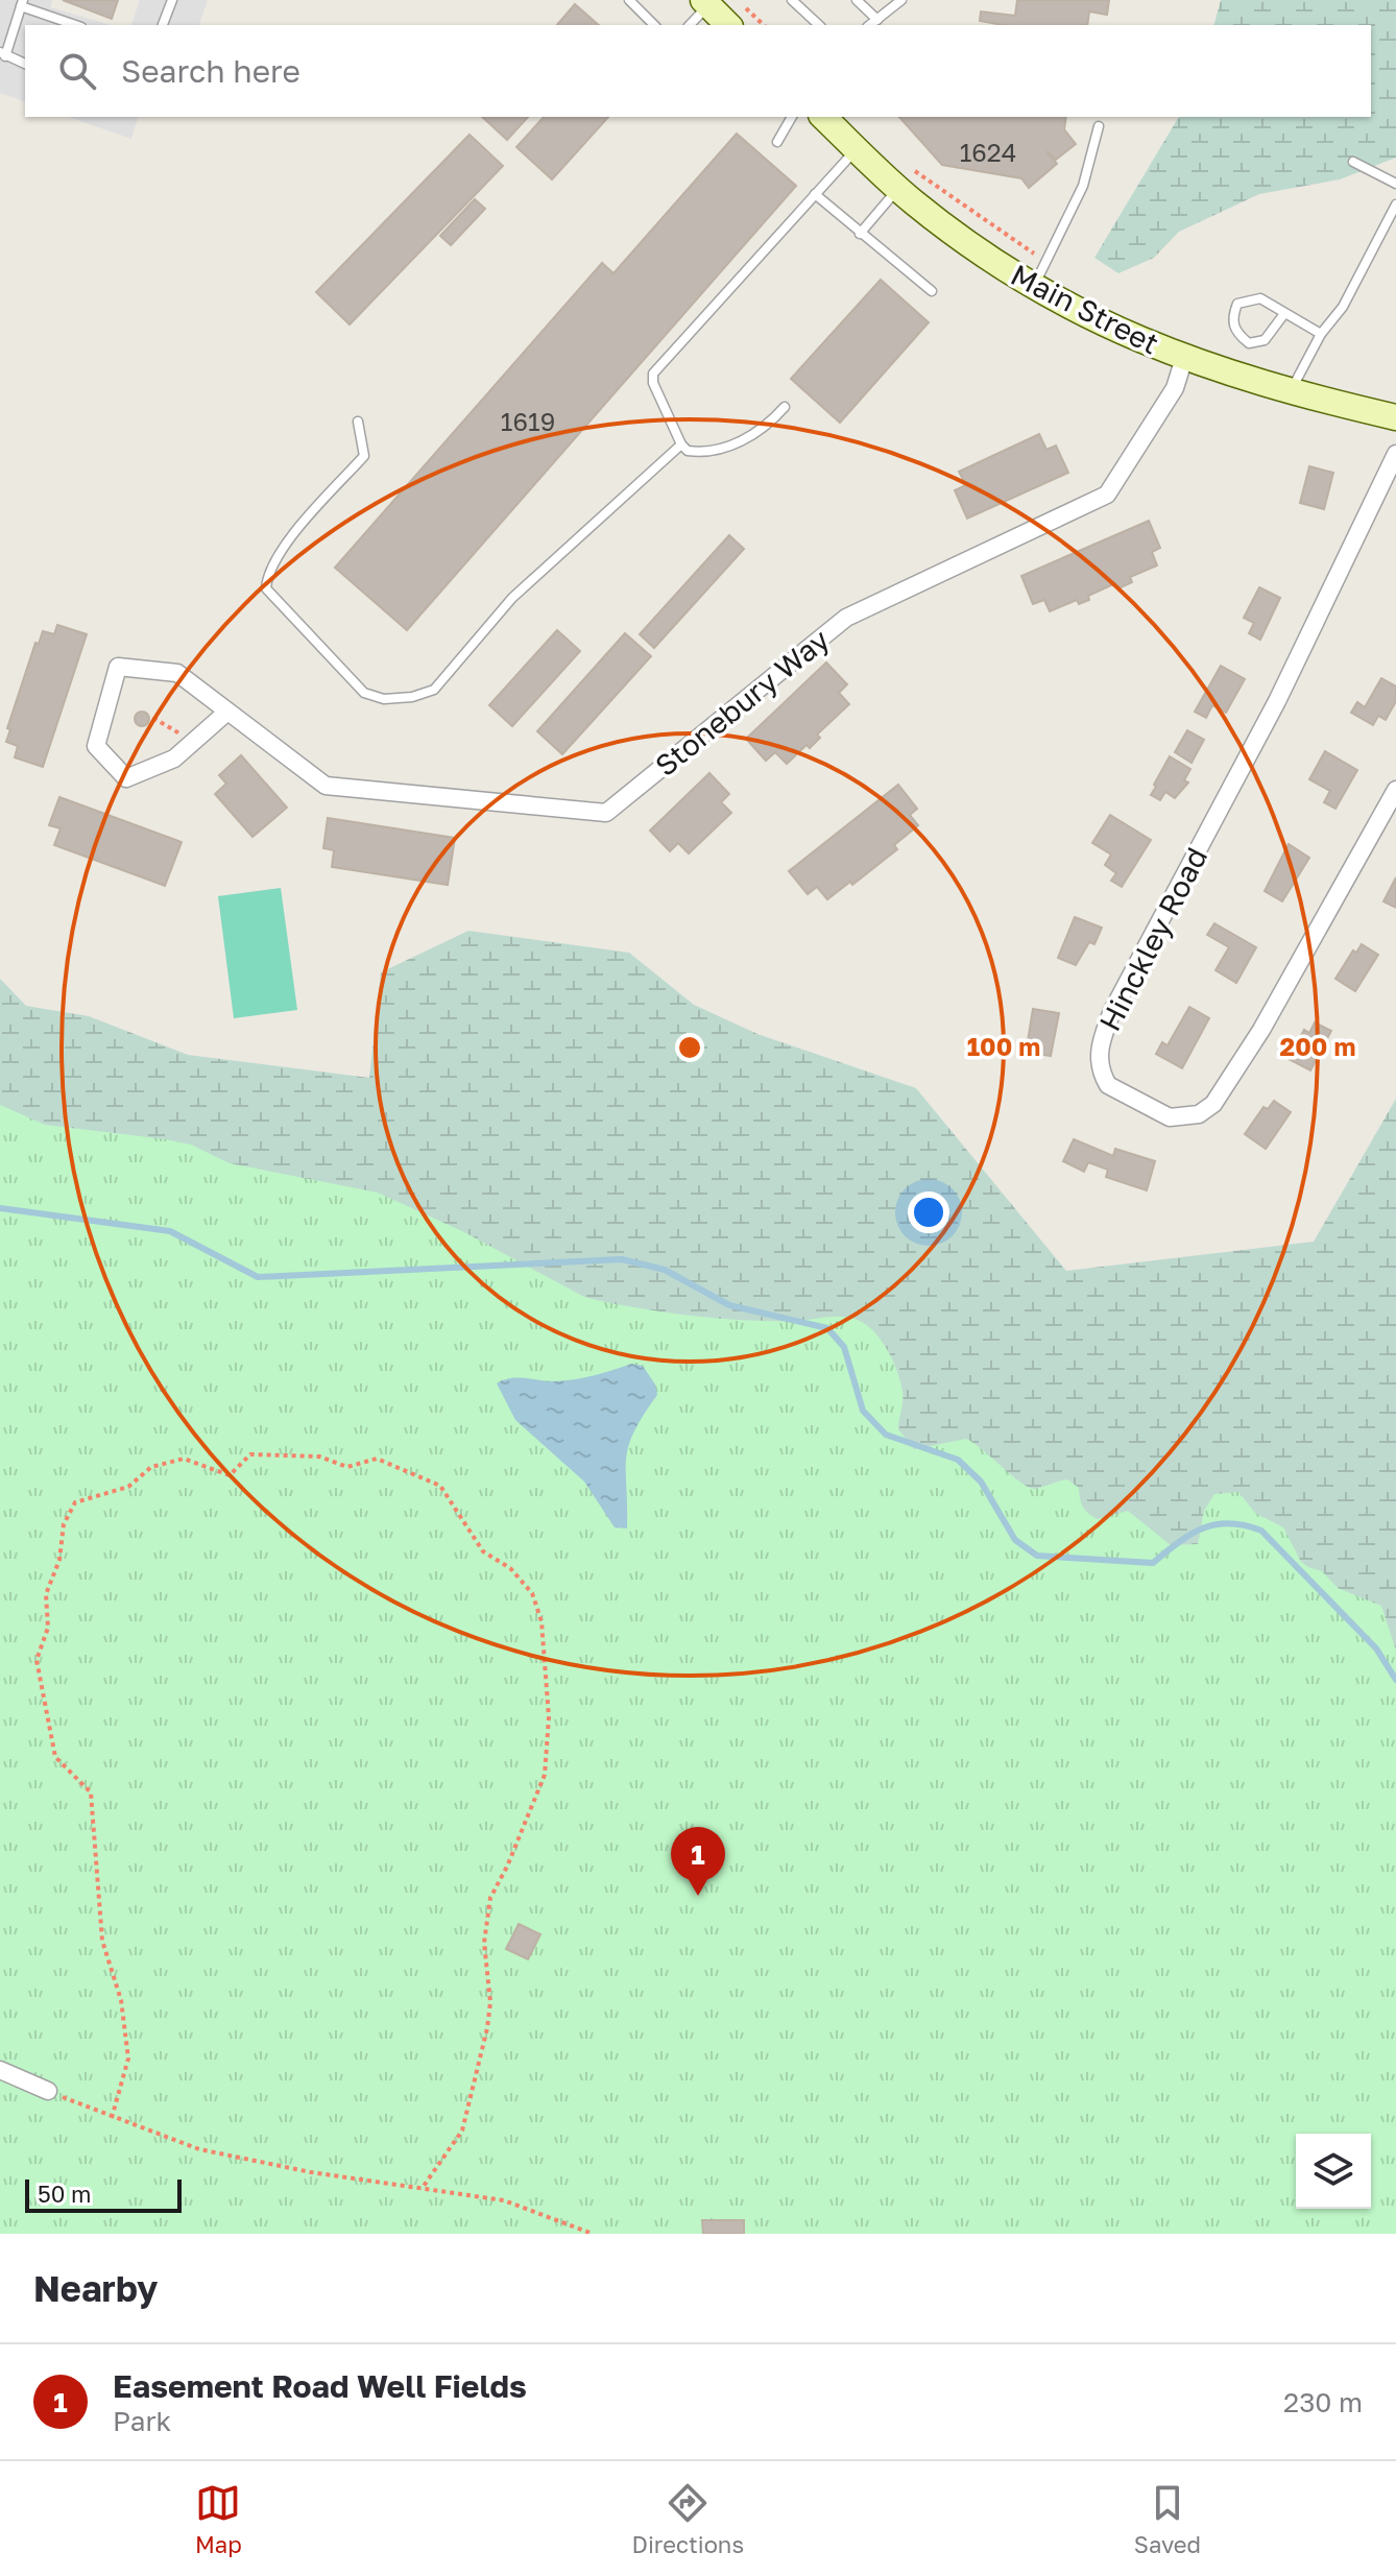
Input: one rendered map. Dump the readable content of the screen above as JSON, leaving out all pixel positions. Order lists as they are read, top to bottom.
{
  "streets": {
    "main road": ["Main Street"],
    "street": ["Stonebury Way", "Hinckley Road"]
  },
  "crossings": [
    ["Main Street", "Stonebury Way"]
  ],
  "house_numbers": ["1624", "1619"],
  "scale_bar": "50 m",
  "page": {
    "search": "Search here",
    "pins": "1",
    "scale": "50 m",
    "heading": "Nearby",
    "list": [
      {
        "mark": "1",
        "name": "Easement Road Well Fields",
        "note": "Park",
        "value": "230 m"
      }
    ],
    "nav": ["Map", "Directions", "Saved"]
  },
  "rings": ["100 m", "200 m"]
}
